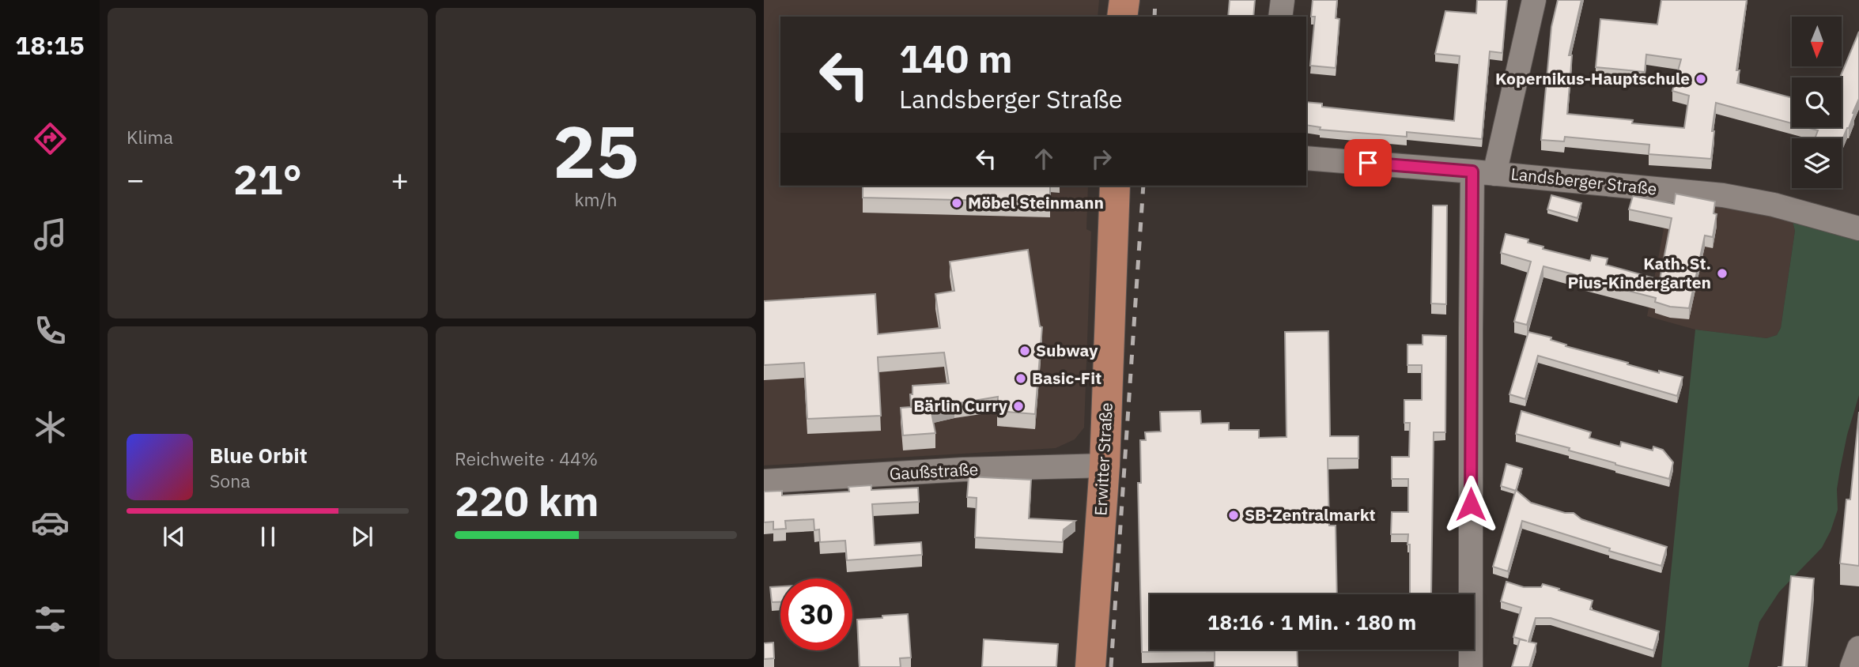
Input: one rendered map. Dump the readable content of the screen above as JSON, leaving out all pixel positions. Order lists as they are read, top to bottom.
{
  "streets": {
    "main road": ["Erwitter Straße"],
    "street": ["Landsberger Straße", "Gaußstraße"]
  },
  "crossings": [
    ["Erwitter Straße", "Gaußstraße"]
  ],
  "places": [
    "Kopernikus-Hauptschule",
    "Möbel Steinmann",
    "Kath. St. Pius-Kindergarten",
    "Subway",
    "Basic-Fit",
    "Bärlin Curry",
    "SB-Zentralmarkt"
  ],
  "north": "bottom",
  "page": {
    "tabs": "18:15",
    "tile": [
      "Klima",
      ["25", "km/h"],
      ["Reichweite · 44%", "220 km"]
    ],
    "turn": ["140 m", "Landsberger Straße"],
    "heat": ["−", "21°", "+"],
    "song": ["Blue Orbit", "Sona"],
    "limit": "30",
    "trip": "18:16 · 1 Min. · 180 m"
  }
}
